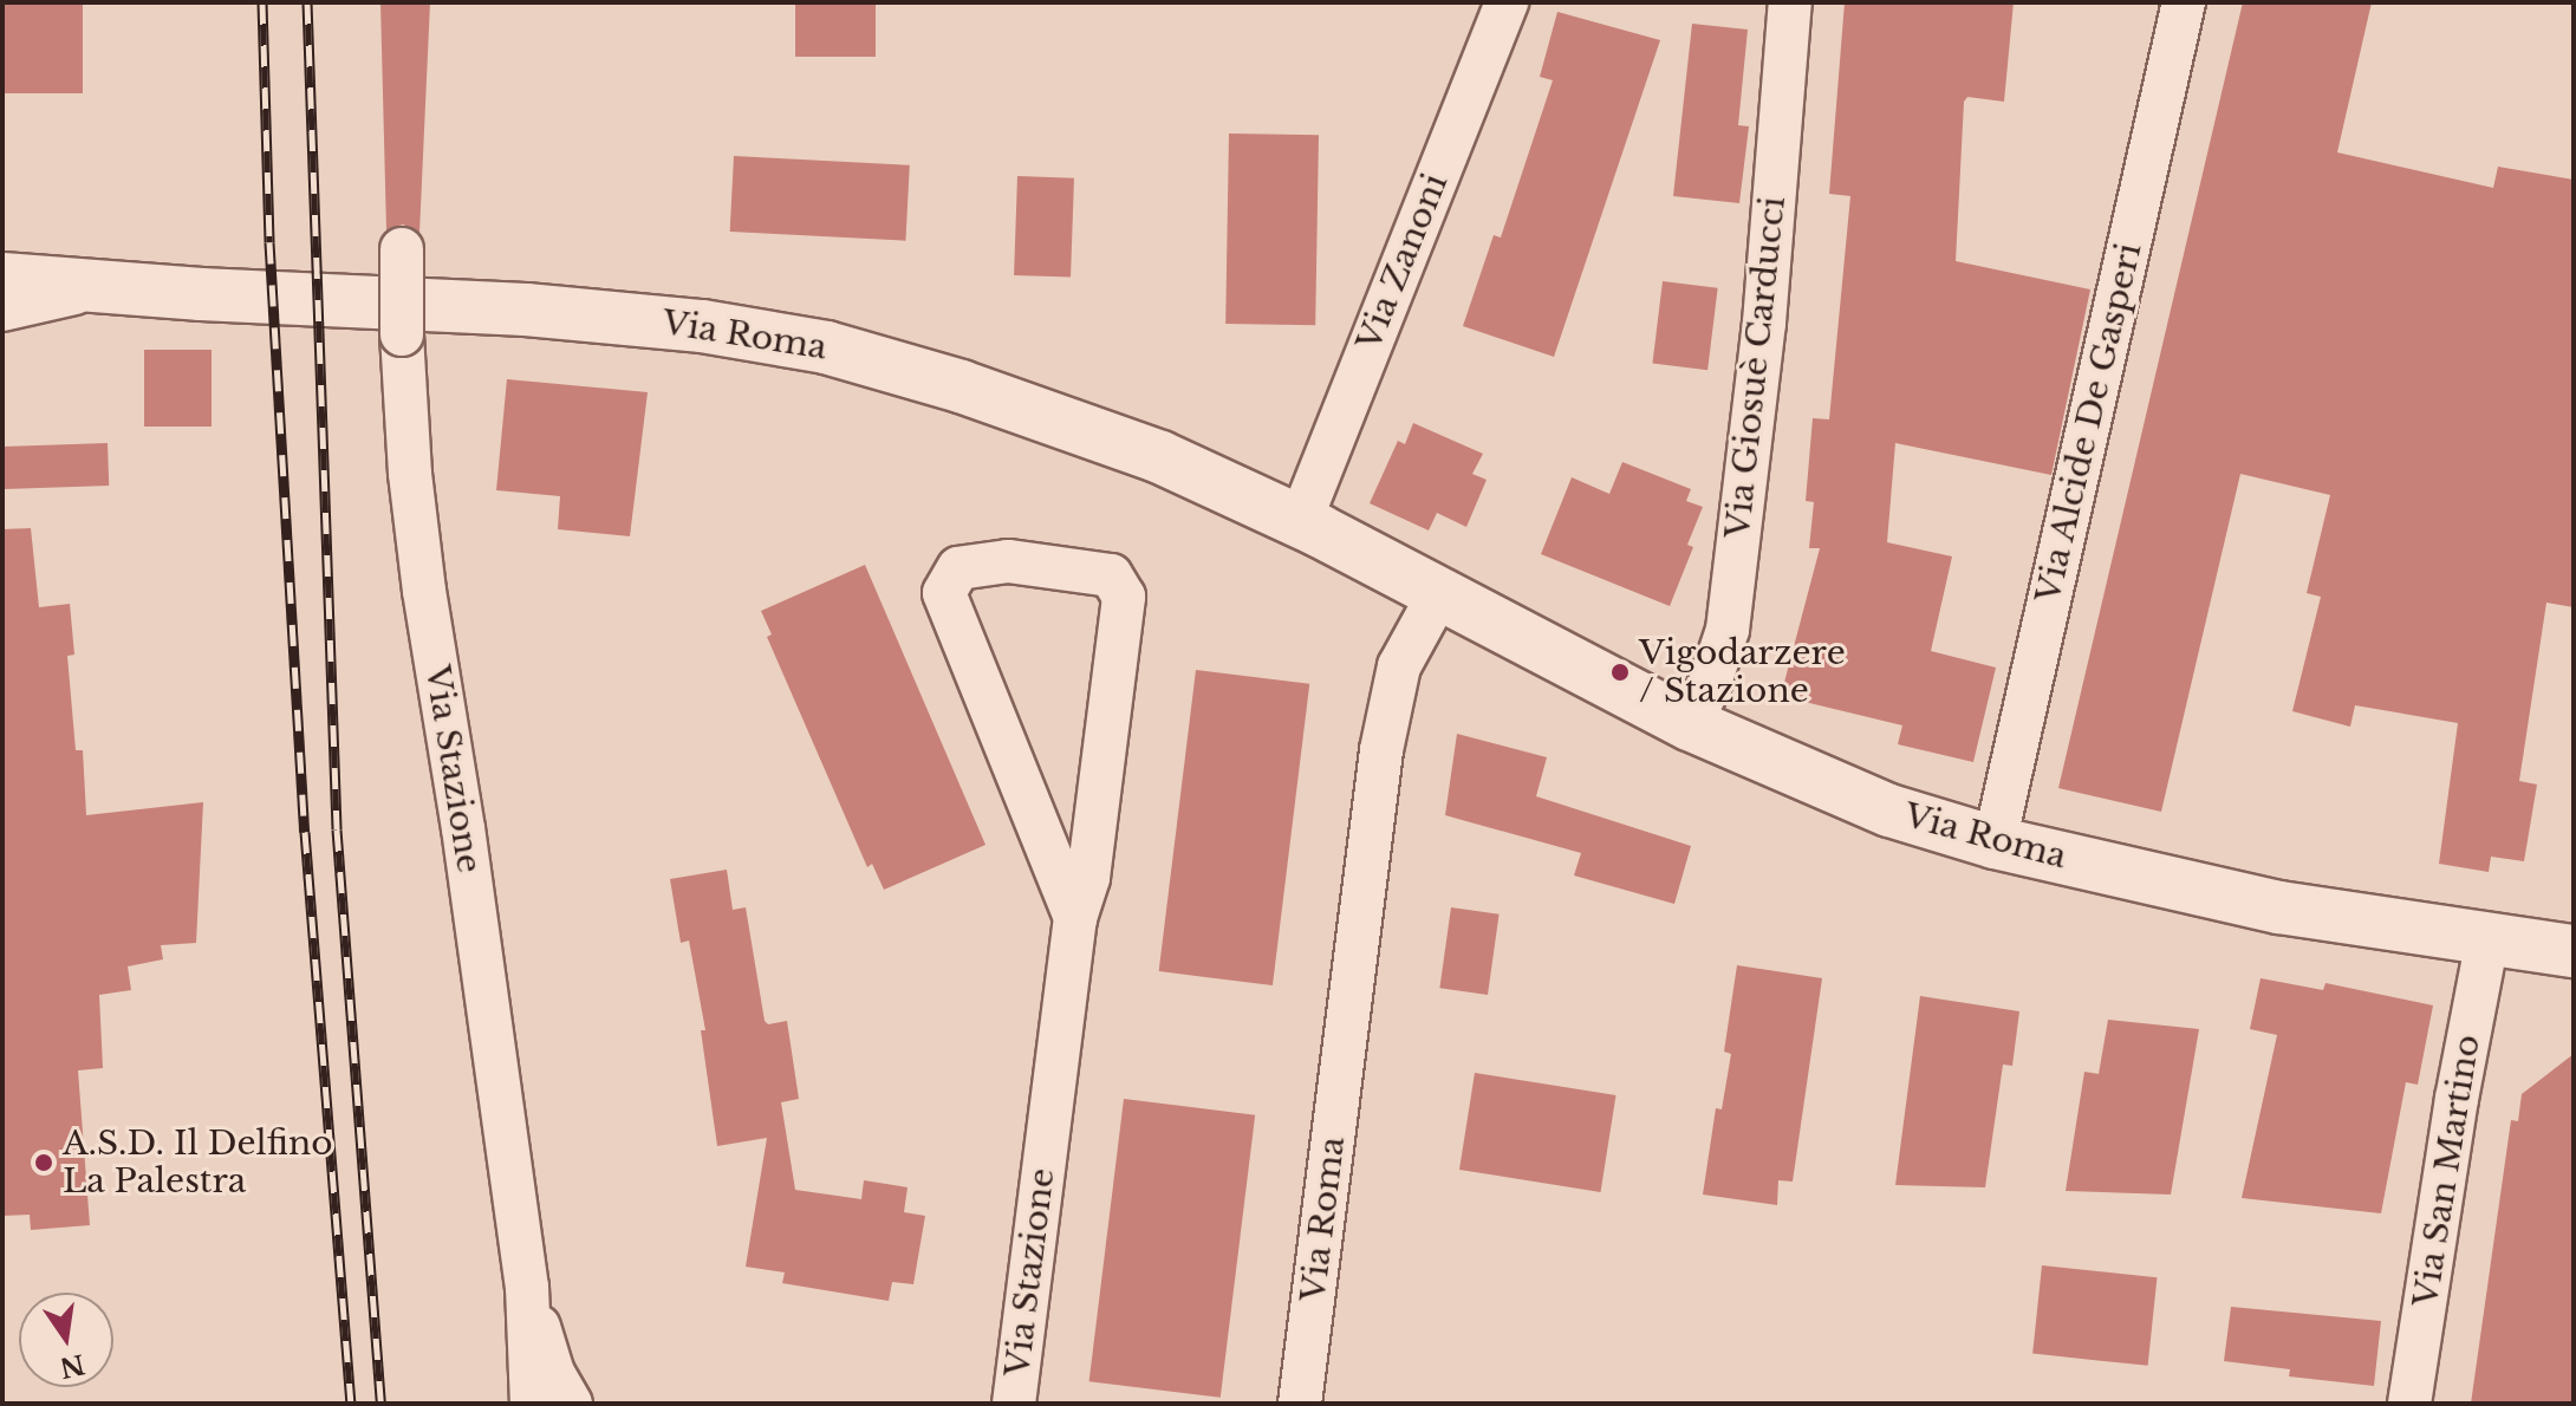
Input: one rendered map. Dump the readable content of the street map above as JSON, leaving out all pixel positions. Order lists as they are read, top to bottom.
{
  "streets": {
    "main road": ["Via Roma"],
    "street": [
      "Via Zanoni",
      "Via Giosuè Carducci",
      "Via Alcide De Gasperi",
      "Via Stazione",
      "Via San Martino"
    ]
  },
  "crossings": [
    ["Via Zanoni", "Via Roma"],
    ["Via Roma", "Via Giosuè Carducci"],
    ["Via Roma", "Via Alcide De Gasperi"],
    ["Via Roma", "Via San Martino"]
  ],
  "places": ["Vigodarzere / Stazione", "A.S.D. Il Delfino La Palestra"],
  "north": "bottom"
}
